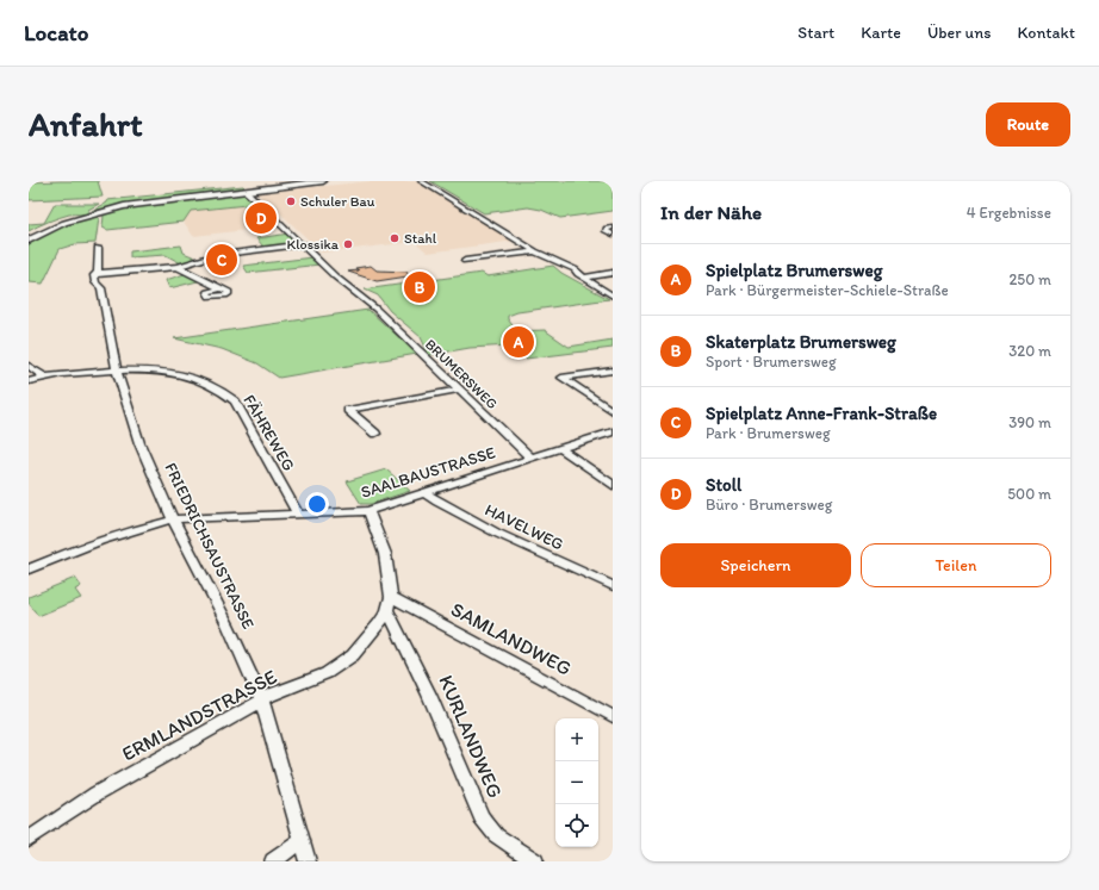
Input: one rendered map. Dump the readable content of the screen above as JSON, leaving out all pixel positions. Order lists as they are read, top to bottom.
{
  "streets": {
    "street": [
      "BRUMERSWEG",
      "FÄHREWEG",
      "SAALBAUSTRASSE",
      "HAVELWEG",
      "FRIEDRICHSAUSTRASSE",
      "SAMLANDWEG",
      "ERMLANDSTRASSE",
      "KURLANDWEG"
    ]
  },
  "crossings": [
    ["BRUMERSWEG", "SAALBAUSTRASSE"],
    ["FÄHREWEG", "SAALBAUSTRASSE"],
    ["FÄHREWEG", "FRIEDRICHSAUSTRASSE"],
    ["SAALBAUSTRASSE", "HAVELWEG"],
    ["SAALBAUSTRASSE", "FRIEDRICHSAUSTRASSE"],
    ["FRIEDRICHSAUSTRASSE", "ERMLANDSTRASSE"],
    ["SAMLANDWEG", "ERMLANDSTRASSE"],
    ["SAMLANDWEG", "KURLANDWEG"],
    ["ERMLANDSTRASSE", "KURLANDWEG"]
  ],
  "places": ["Schuler Bau", "Stahl", "Klossika"],
  "page": {
    "header": "Locato",
    "nav": [
      "Start",
      "Karte",
      "Über uns",
      "Kontakt"
    ],
    "buttons": [
      "Route",
      ["Speichern", "Teilen"]
    ],
    "title": "Anfahrt",
    "heading": ["In der Nähe", "4 Ergebnisse"],
    "pins": [
      "D",
      "C",
      "B",
      "A"
    ],
    "list": [
      {
        "mark": "A",
        "name": "Spielplatz Brumersweg",
        "note": "Park · Bürgermeister-Schiele-Straße",
        "value": "250 m"
      },
      {
        "mark": "B",
        "name": "Skaterplatz Brumersweg",
        "note": "Sport · Brumersweg",
        "value": "320 m"
      },
      {
        "mark": "C",
        "name": "Spielplatz Anne-Frank-Straße",
        "note": "Park · Brumersweg",
        "value": "390 m"
      },
      {
        "mark": "D",
        "name": "Stoll",
        "note": "Büro · Brumersweg",
        "value": "500 m"
      }
    ],
    "map_buttons": ["+", "−"]
  }
}
